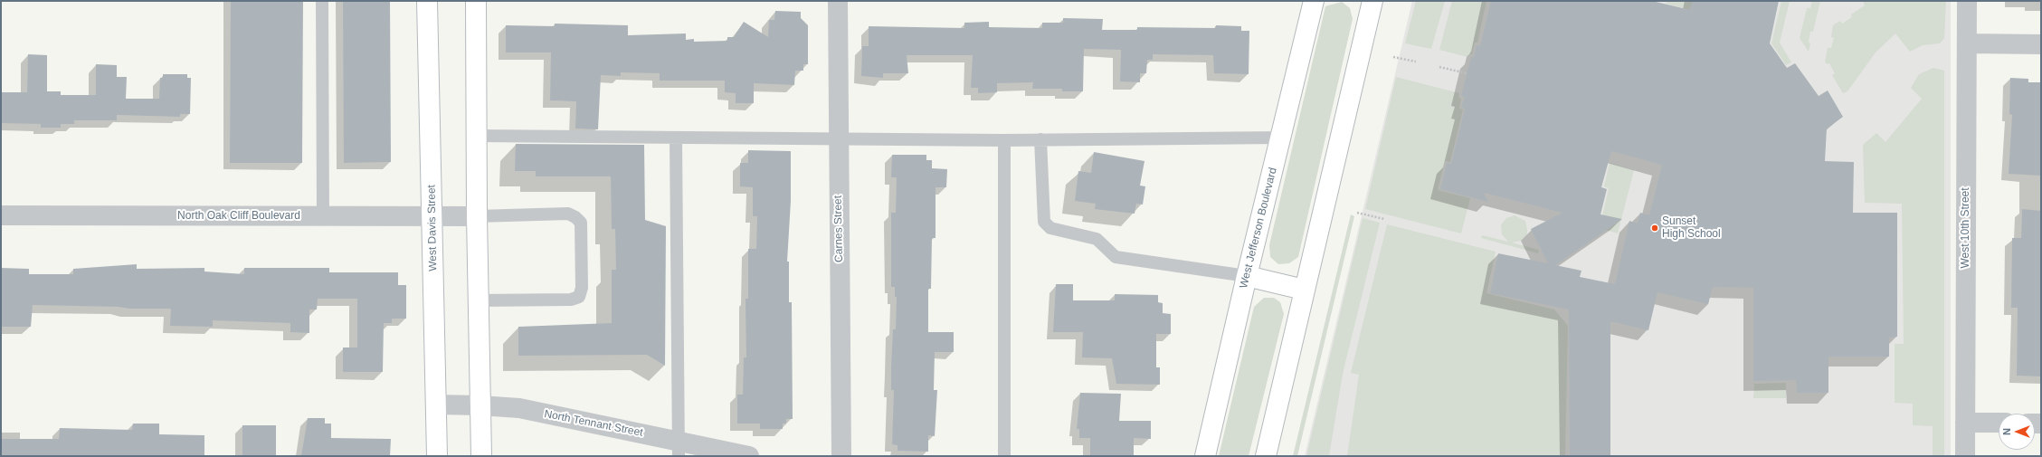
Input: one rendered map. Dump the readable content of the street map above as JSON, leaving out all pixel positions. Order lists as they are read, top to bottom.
{
  "streets": {
    "main road": ["West Davis Street", "West Jefferson Boulevard"],
    "street": [
      "North Oak Cliff Boulevard",
      "West 10th Street",
      "Carnes Street",
      "North Tennant Street"
    ]
  },
  "crossings": [
    ["North Oak Cliff Boulevard", "West Davis Street"],
    ["West Davis Street", "North Tennant Street"]
  ],
  "places": ["Sunset High School"],
  "north": "left"
}
